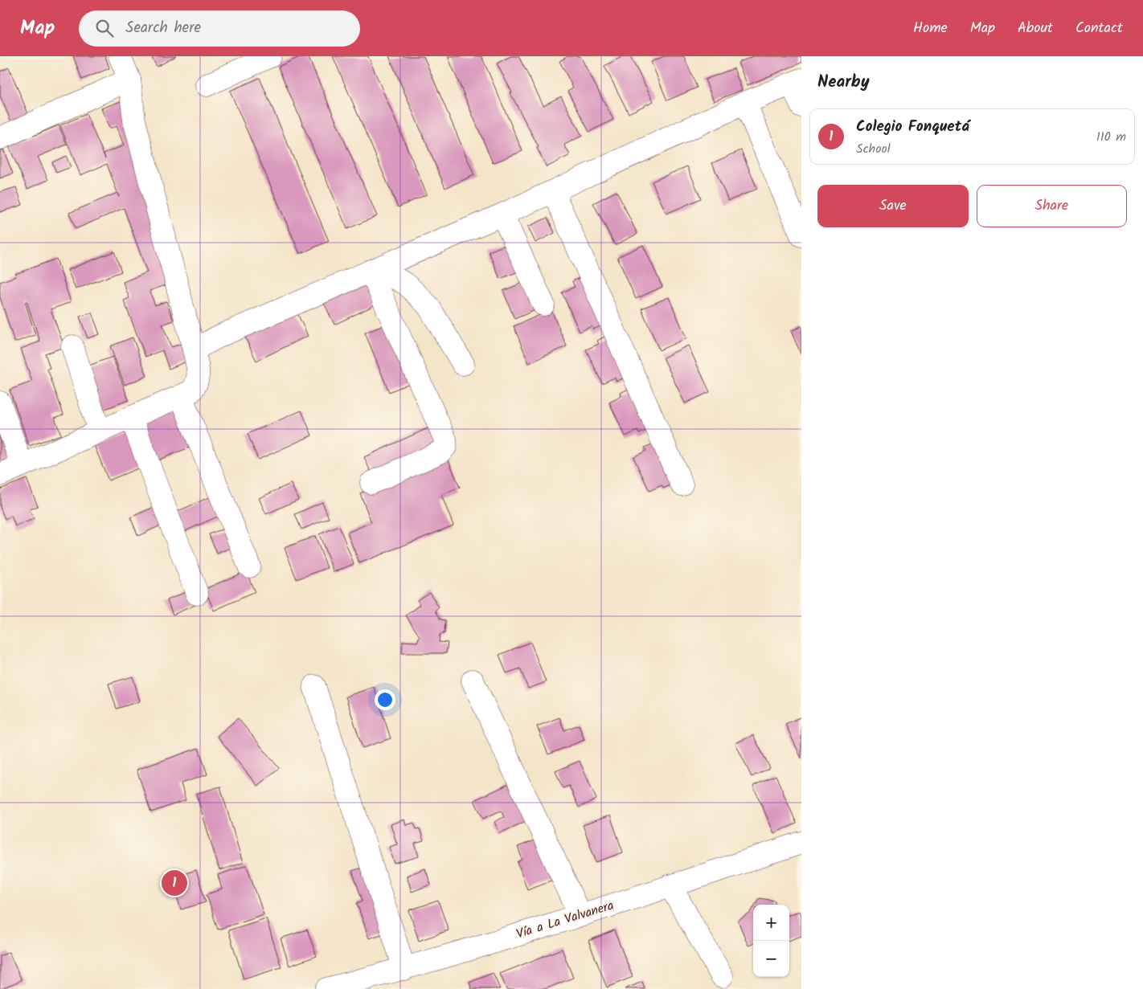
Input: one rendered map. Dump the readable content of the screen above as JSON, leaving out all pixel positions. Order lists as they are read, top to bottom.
{
  "streets": {
    "street": ["Vía a La Valvanera"]
  },
  "page": {
    "header": "Map",
    "search": "Search here",
    "nav": [
      "Home",
      "Map",
      "About",
      "Contact"
    ],
    "heading": "Nearby",
    "list": [
      {
        "mark": "1",
        "name": "Colegio Fonquetá",
        "note": "School",
        "value": "110 m"
      }
    ],
    "buttons": ["Save", "Share"],
    "pins": "1",
    "map_buttons": ["+", "−"]
  }
}
